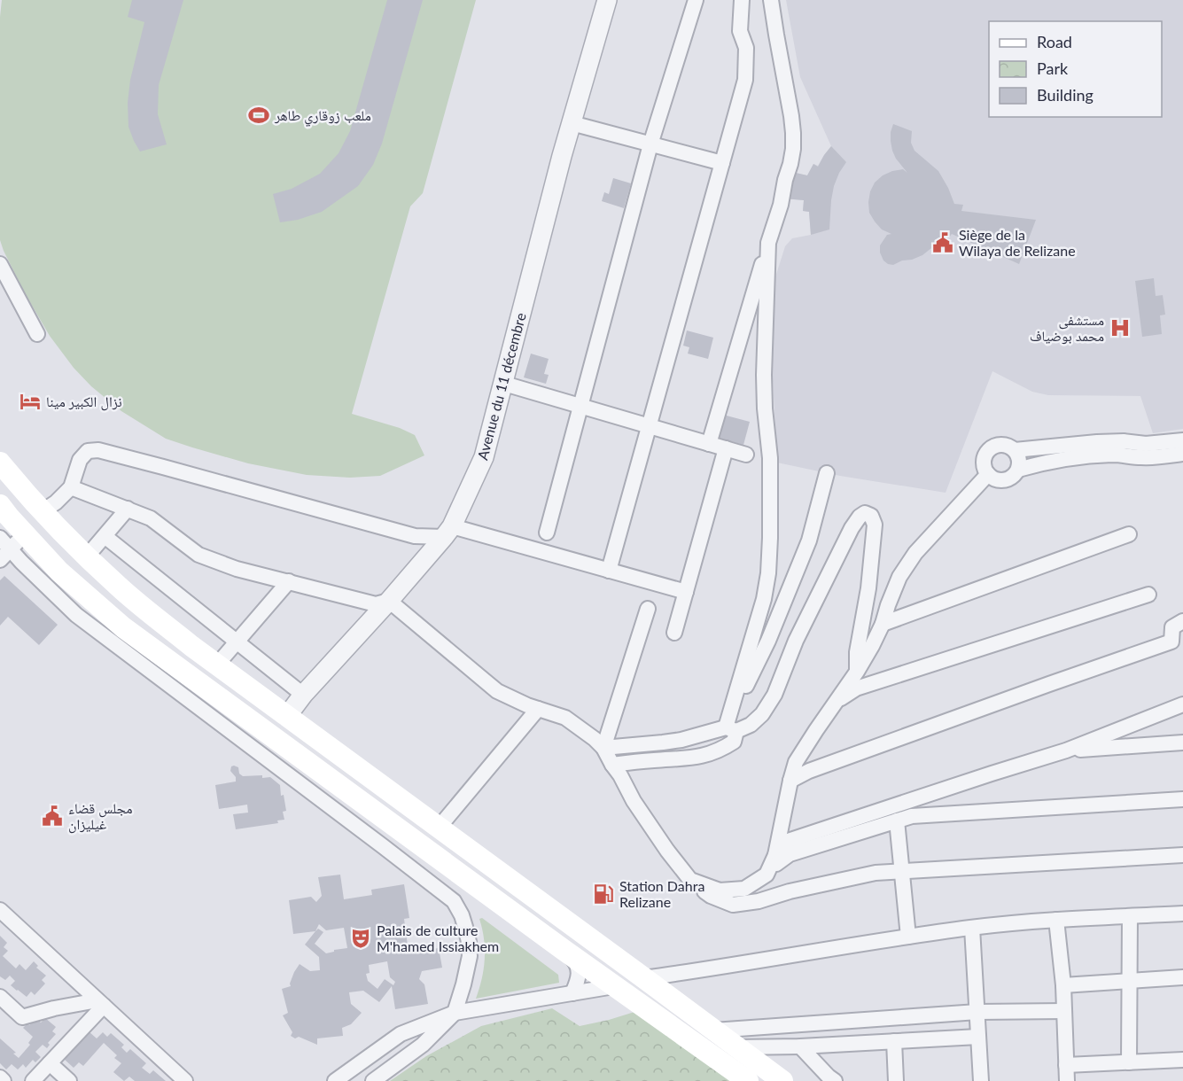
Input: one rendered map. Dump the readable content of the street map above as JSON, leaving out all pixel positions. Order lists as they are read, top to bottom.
{
  "streets": {
    "street": ["Avenue du 11 décembre"]
  },
  "places": {
    "sports": ["ملعب زوقاري طاهر"],
    "public building": ["Siège de la Wilaya de Relizane", "مجلس قضاء غيليزان"],
    "hospital": ["مستشفى محمد بوضياف"],
    "hotel": ["نزال الكبير مينا"],
    "fuel station": ["Station Dahra Relizane"],
    "theatre": ["Palais de culture M'hamed Issiakhem"]
  },
  "legend": ["Road", "Park", "Building"]
}
